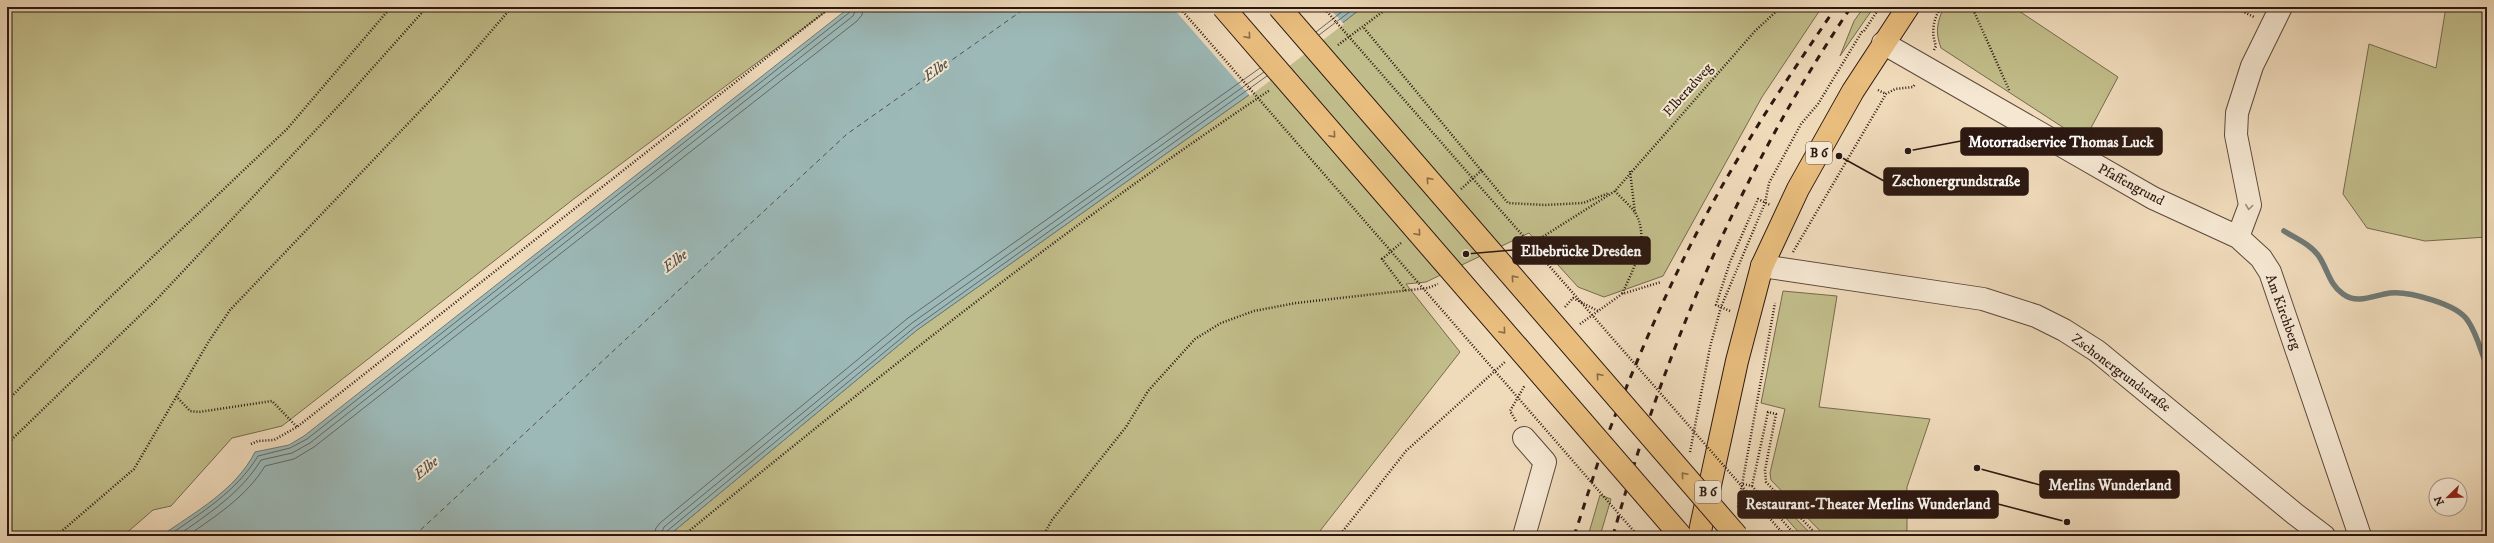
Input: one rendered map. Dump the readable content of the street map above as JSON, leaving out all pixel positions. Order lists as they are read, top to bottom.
{
  "streets": {
    "main road": ["B 6"],
    "street": ["Pfaffengrund", "Am Kirchberg", "Zschonergrundstraße"],
    "path": ["Elberadweg"]
  },
  "crossings": [
    ["B 6", "Pfaffengrund"],
    ["B 6", "Zschonergrundstraße"],
    ["Pfaffengrund", "Am Kirchberg"]
  ],
  "water": ["Elbe"],
  "places": [
    "Motorradservice Thomas Luck",
    "Zschonergrundstraße",
    "Elbebrücke Dresden",
    "Merlins Wunderland",
    "Restaurant-Theater Merlins Wunderland"
  ],
  "north": "bottom left"
}
